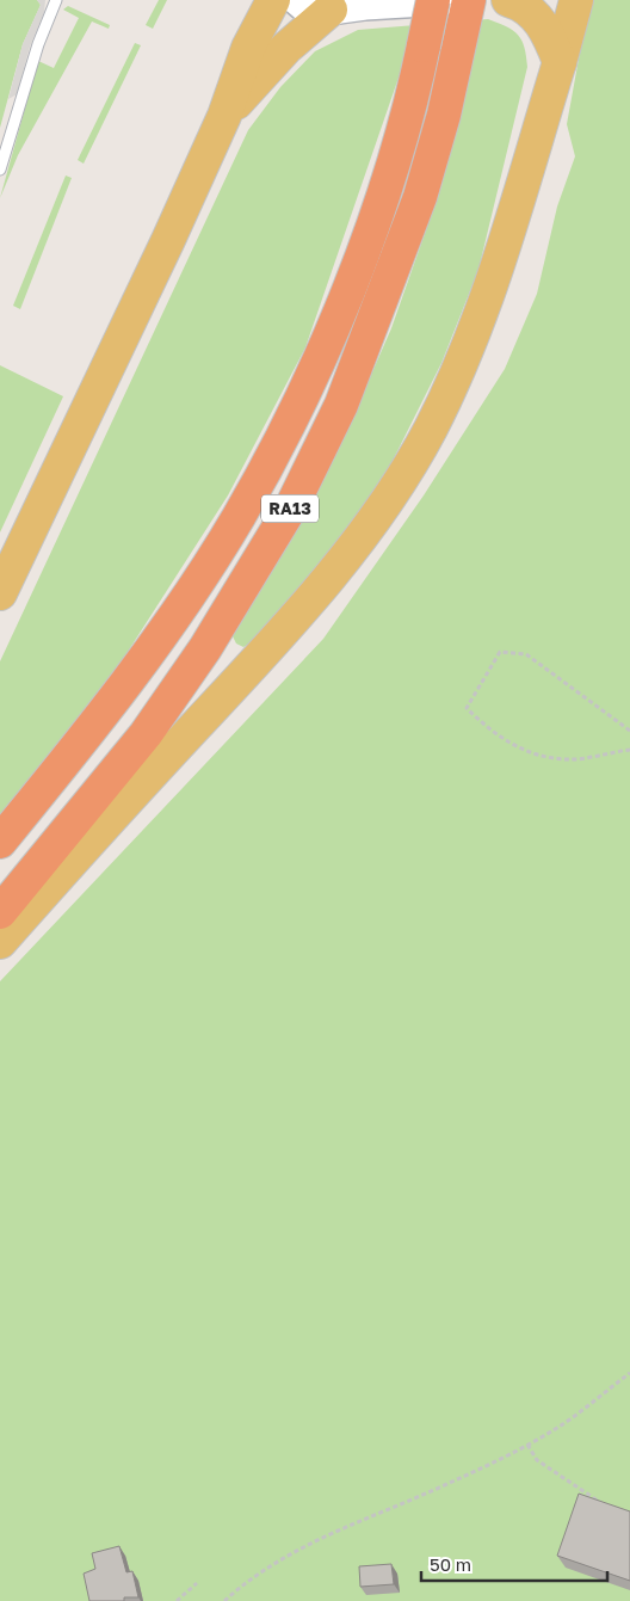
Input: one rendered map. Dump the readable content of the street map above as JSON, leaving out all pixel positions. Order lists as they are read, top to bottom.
{
  "streets": {
    "highway": ["RA13"]
  },
  "scale_bar": "50 m"
}
